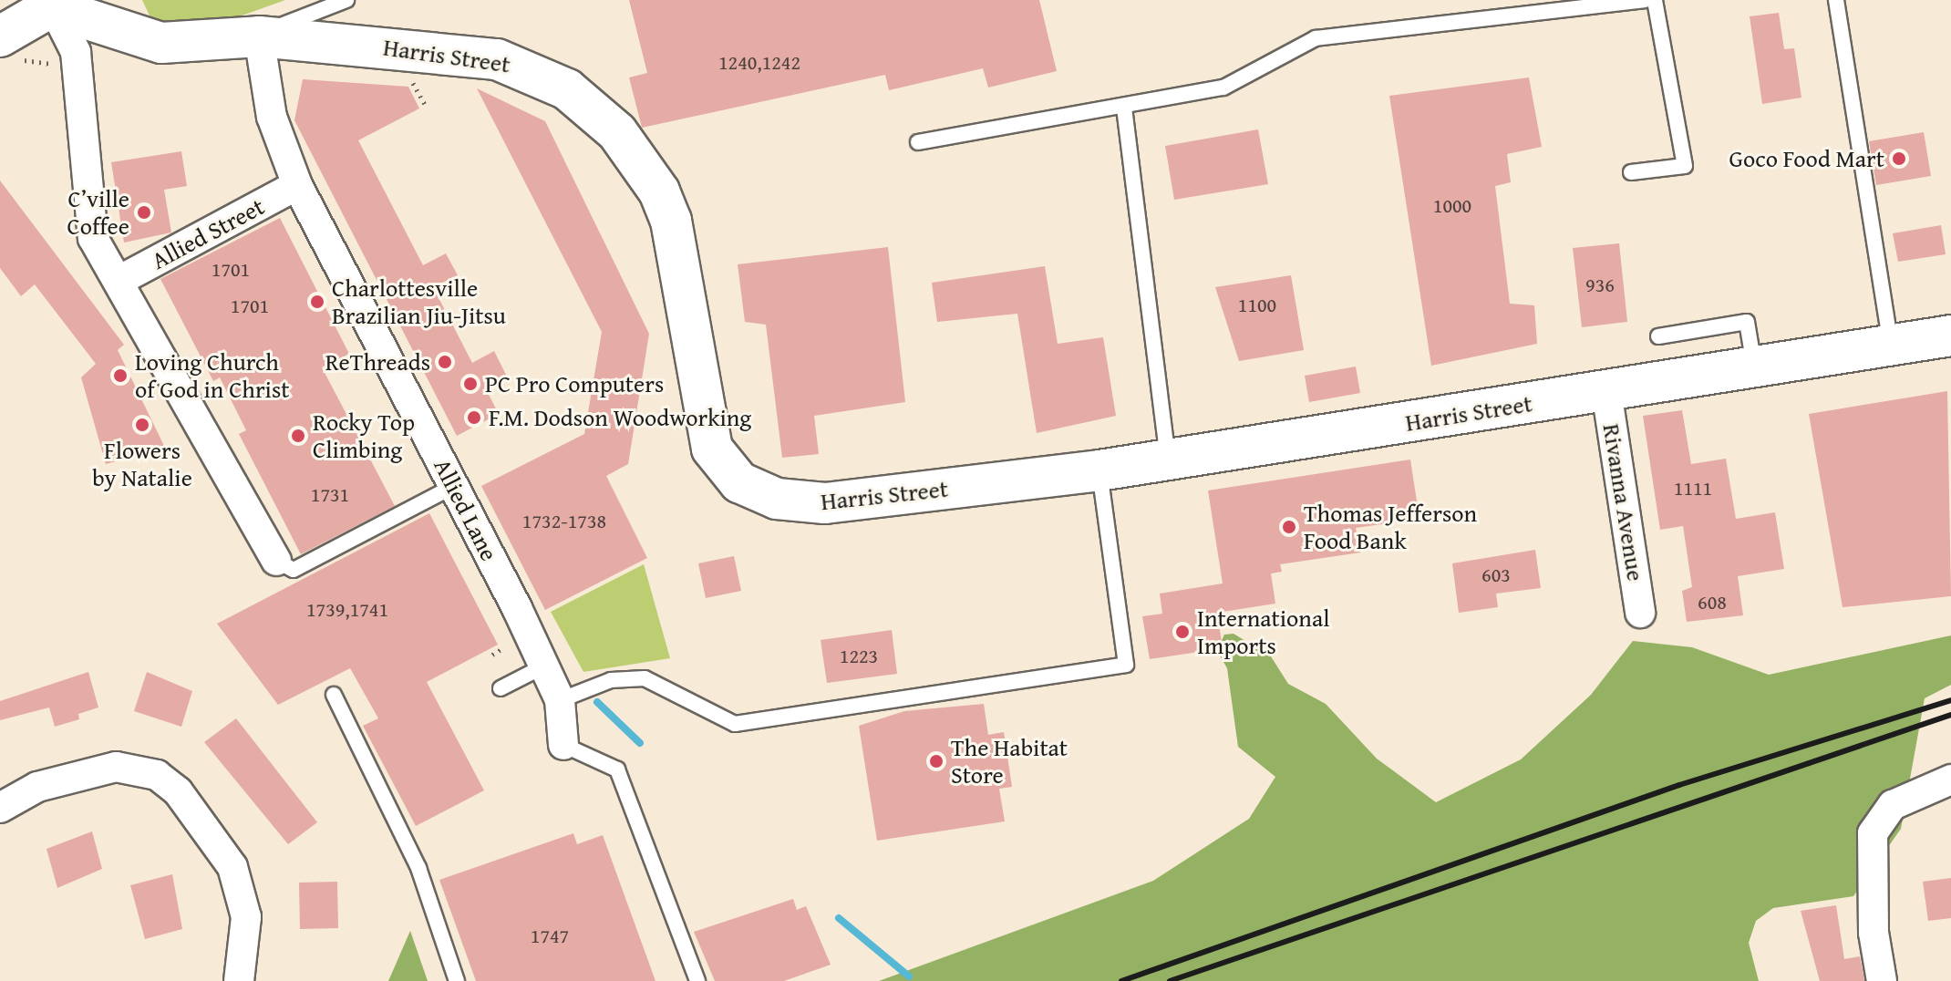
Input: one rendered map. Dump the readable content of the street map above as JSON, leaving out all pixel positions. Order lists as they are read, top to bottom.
{
  "streets": {
    "street": [
      "Harris Street",
      "Allied Street",
      "Rivanna Avenue",
      "Allied Lane"
    ]
  },
  "crossings": [
    ["Harris Street", "Rivanna Avenue"],
    ["Harris Street", "Allied Lane"],
    ["Allied Street", "Allied Lane"]
  ],
  "places": [
    "Goco Food Mart",
    "C’ville Coffee",
    "Charlottesville Brazilian Jiu-Jitsu",
    "ReThreads",
    "Loving Church of God in Christ",
    "PC Pro Computers",
    "F.M. Dodson Woodworking",
    "Flowers by Natalie",
    "Rocky Top Climbing",
    "Thomas Jefferson Food Bank",
    "International Imports",
    "The Habitat Store"
  ],
  "house_numbers": [
    "1240,1242",
    "1000",
    "1701",
    "936",
    "1100",
    "1701",
    "1111",
    "1731",
    "1732-1738",
    "603",
    "608",
    "1739,1741",
    "1223",
    "1747"
  ]
}
